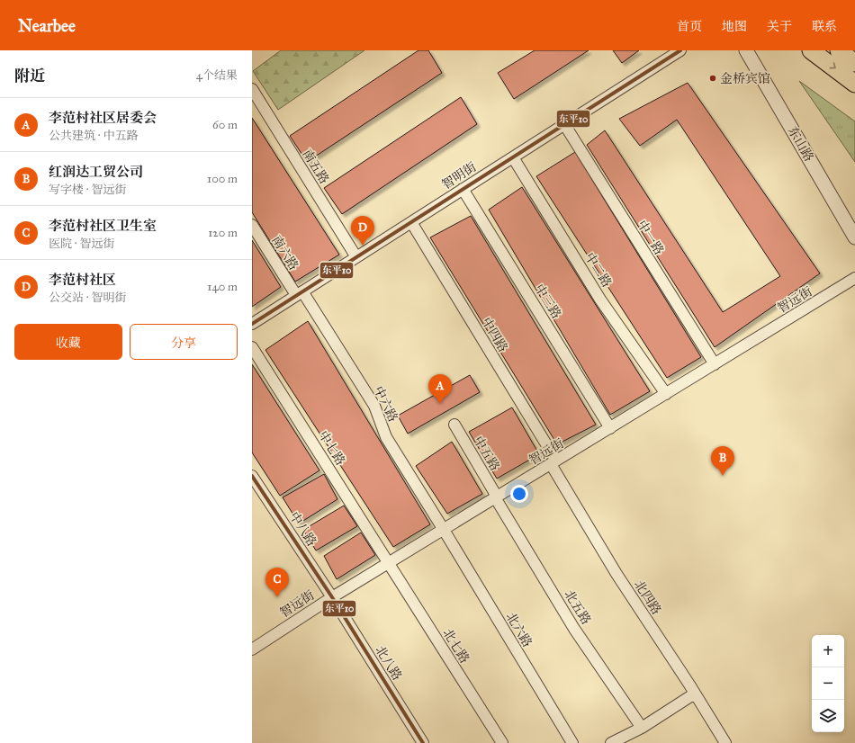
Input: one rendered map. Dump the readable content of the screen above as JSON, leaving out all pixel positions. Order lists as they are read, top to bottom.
{
  "streets": {
    "street": [
      "东山路",
      "南五路",
      "智明街",
      "中一路",
      "南六路",
      "中二路",
      "智远街",
      "中三路",
      "中四路",
      "中六路",
      "中七路",
      "中五路",
      "中八路",
      "北四路",
      "北五路",
      "北六路",
      "北七路",
      "北八路"
    ]
  },
  "crossings": [
    ["南五路", "智明街"],
    ["智明街", "中一路"],
    ["智明街", "南六路"],
    ["智明街", "中二路"],
    ["智明街", "中三路"],
    ["智明街", "中四路"],
    ["智明街", "中六路"],
    ["中一路", "智远街"],
    ["南六路", "中六路"],
    ["中二路", "智远街"],
    ["智远街", "中三路"],
    ["智远街", "中四路"],
    ["智远街", "中六路"],
    ["智远街", "中七路"],
    ["智远街", "中五路"],
    ["智远街", "中八路"],
    ["智远街", "北四路"],
    ["智远街", "北五路"],
    ["智远街", "北六路"],
    ["智远街", "北七路"],
    ["智远街", "北八路"],
    ["中四路", "北四路"],
    ["中六路", "北六路"],
    ["中七路", "北七路"],
    ["中五路", "北五路"],
    ["中八路", "北八路"]
  ],
  "places": ["金桥宾馆"],
  "lines": ["transit line 东平10"],
  "page": {
    "header": "Nearbee",
    "nav": [
      "首页",
      "地图",
      "关于",
      "联系"
    ],
    "heading": ["附近", "4个结果"],
    "list": [
      {
        "mark": "A",
        "name": "李范村社区居委会",
        "note": "公共建筑 · 中五路",
        "value": "60 m"
      },
      {
        "mark": "B",
        "name": "红润达工贸公司",
        "note": "写字楼 · 智远街",
        "value": "100 m"
      },
      {
        "mark": "C",
        "name": "李范村社区卫生室",
        "note": "医院 · 智远街",
        "value": "120 m"
      },
      {
        "mark": "D",
        "name": "李范村社区",
        "note": "公交站 · 智明街",
        "value": "140 m"
      }
    ],
    "pins": [
      "D",
      "A",
      "B",
      "C"
    ],
    "buttons": ["收藏", "分享"],
    "map_buttons": ["+", "−"]
  }
}
